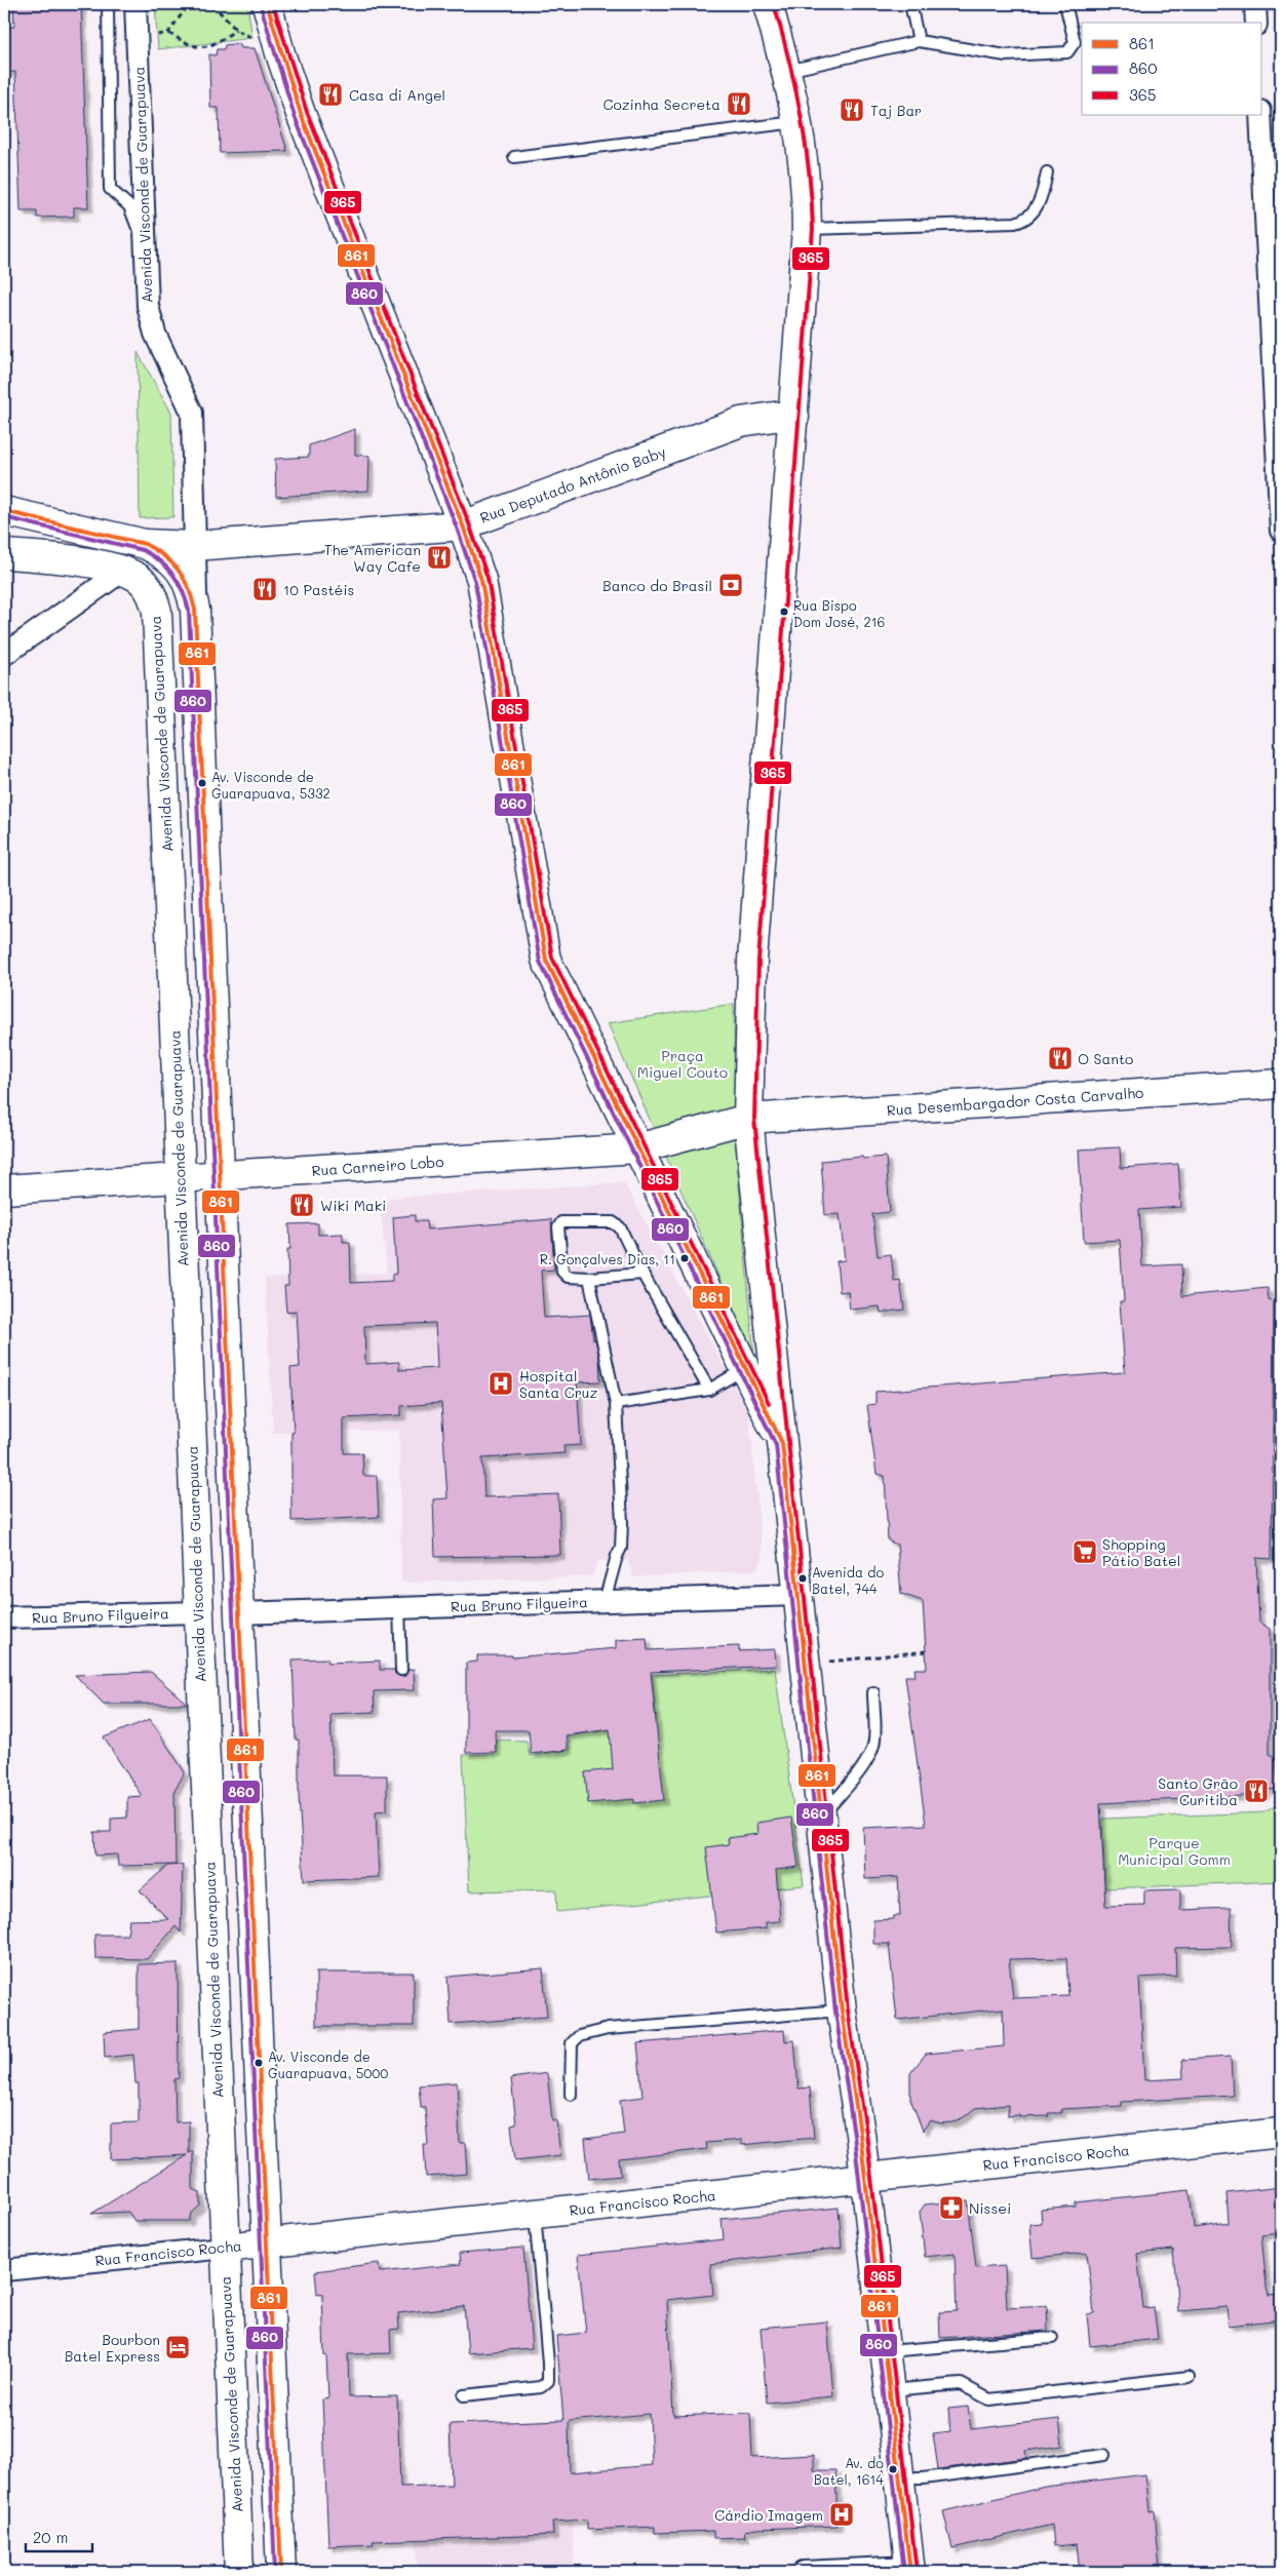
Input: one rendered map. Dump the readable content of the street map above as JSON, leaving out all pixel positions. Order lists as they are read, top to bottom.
{
  "streets": {
    "main road": [
      "Avenida Visconde de Guarapuava",
      "Rua Deputado Antônio Baby",
      "Rua Desembargador Costa Carvalho",
      "Rua Carneiro Lobo",
      "Rua Francisco Rocha"
    ],
    "street": ["Rua Bruno Filgueira"]
  },
  "crossings": [
    ["Avenida Visconde de Guarapuava", "Rua Deputado Antônio Baby"],
    ["Avenida Visconde de Guarapuava", "Rua Carneiro Lobo"],
    ["Avenida Visconde de Guarapuava", "Rua Bruno Filgueira"],
    ["Avenida Visconde de Guarapuava", "Rua Francisco Rocha"],
    ["Rua Desembargador Costa Carvalho", "Rua Carneiro Lobo"]
  ],
  "parks": ["Praça Miguel Couto", "Parque Municipal Gomm"],
  "places": {
    "restaurant": [
      "Casa di Angel",
      "Cozinha Secreta",
      "Taj Bar",
      "The American Way Cafe",
      "10 Pastéis",
      "O Santo",
      "Wiki Maki",
      "Santo Grão Curitiba"
    ],
    "bank": ["Banco do Brasil"],
    "other": [
      "Rua Bispo Dom José, 216",
      "Av. Visconde de Guarapuava, 5332",
      "R. Gonçalves Dias, 11",
      "Avenida do Batel, 744",
      "Av. Visconde de Guarapuava, 5000",
      "Av. do Batel, 1614"
    ],
    "hospital": ["Hospital Santa Cruz", "Cárdio Imagem"],
    "supermarket": ["Shopping Pátio Batel"],
    "pharmacy": ["Nissei"],
    "hotel": ["Bourbon Batel Express"]
  },
  "lines": ["transit line 861", "transit line 365", "transit line 860"],
  "legend": ["861", "860", "365"],
  "scale_bar": "20 m"
}
